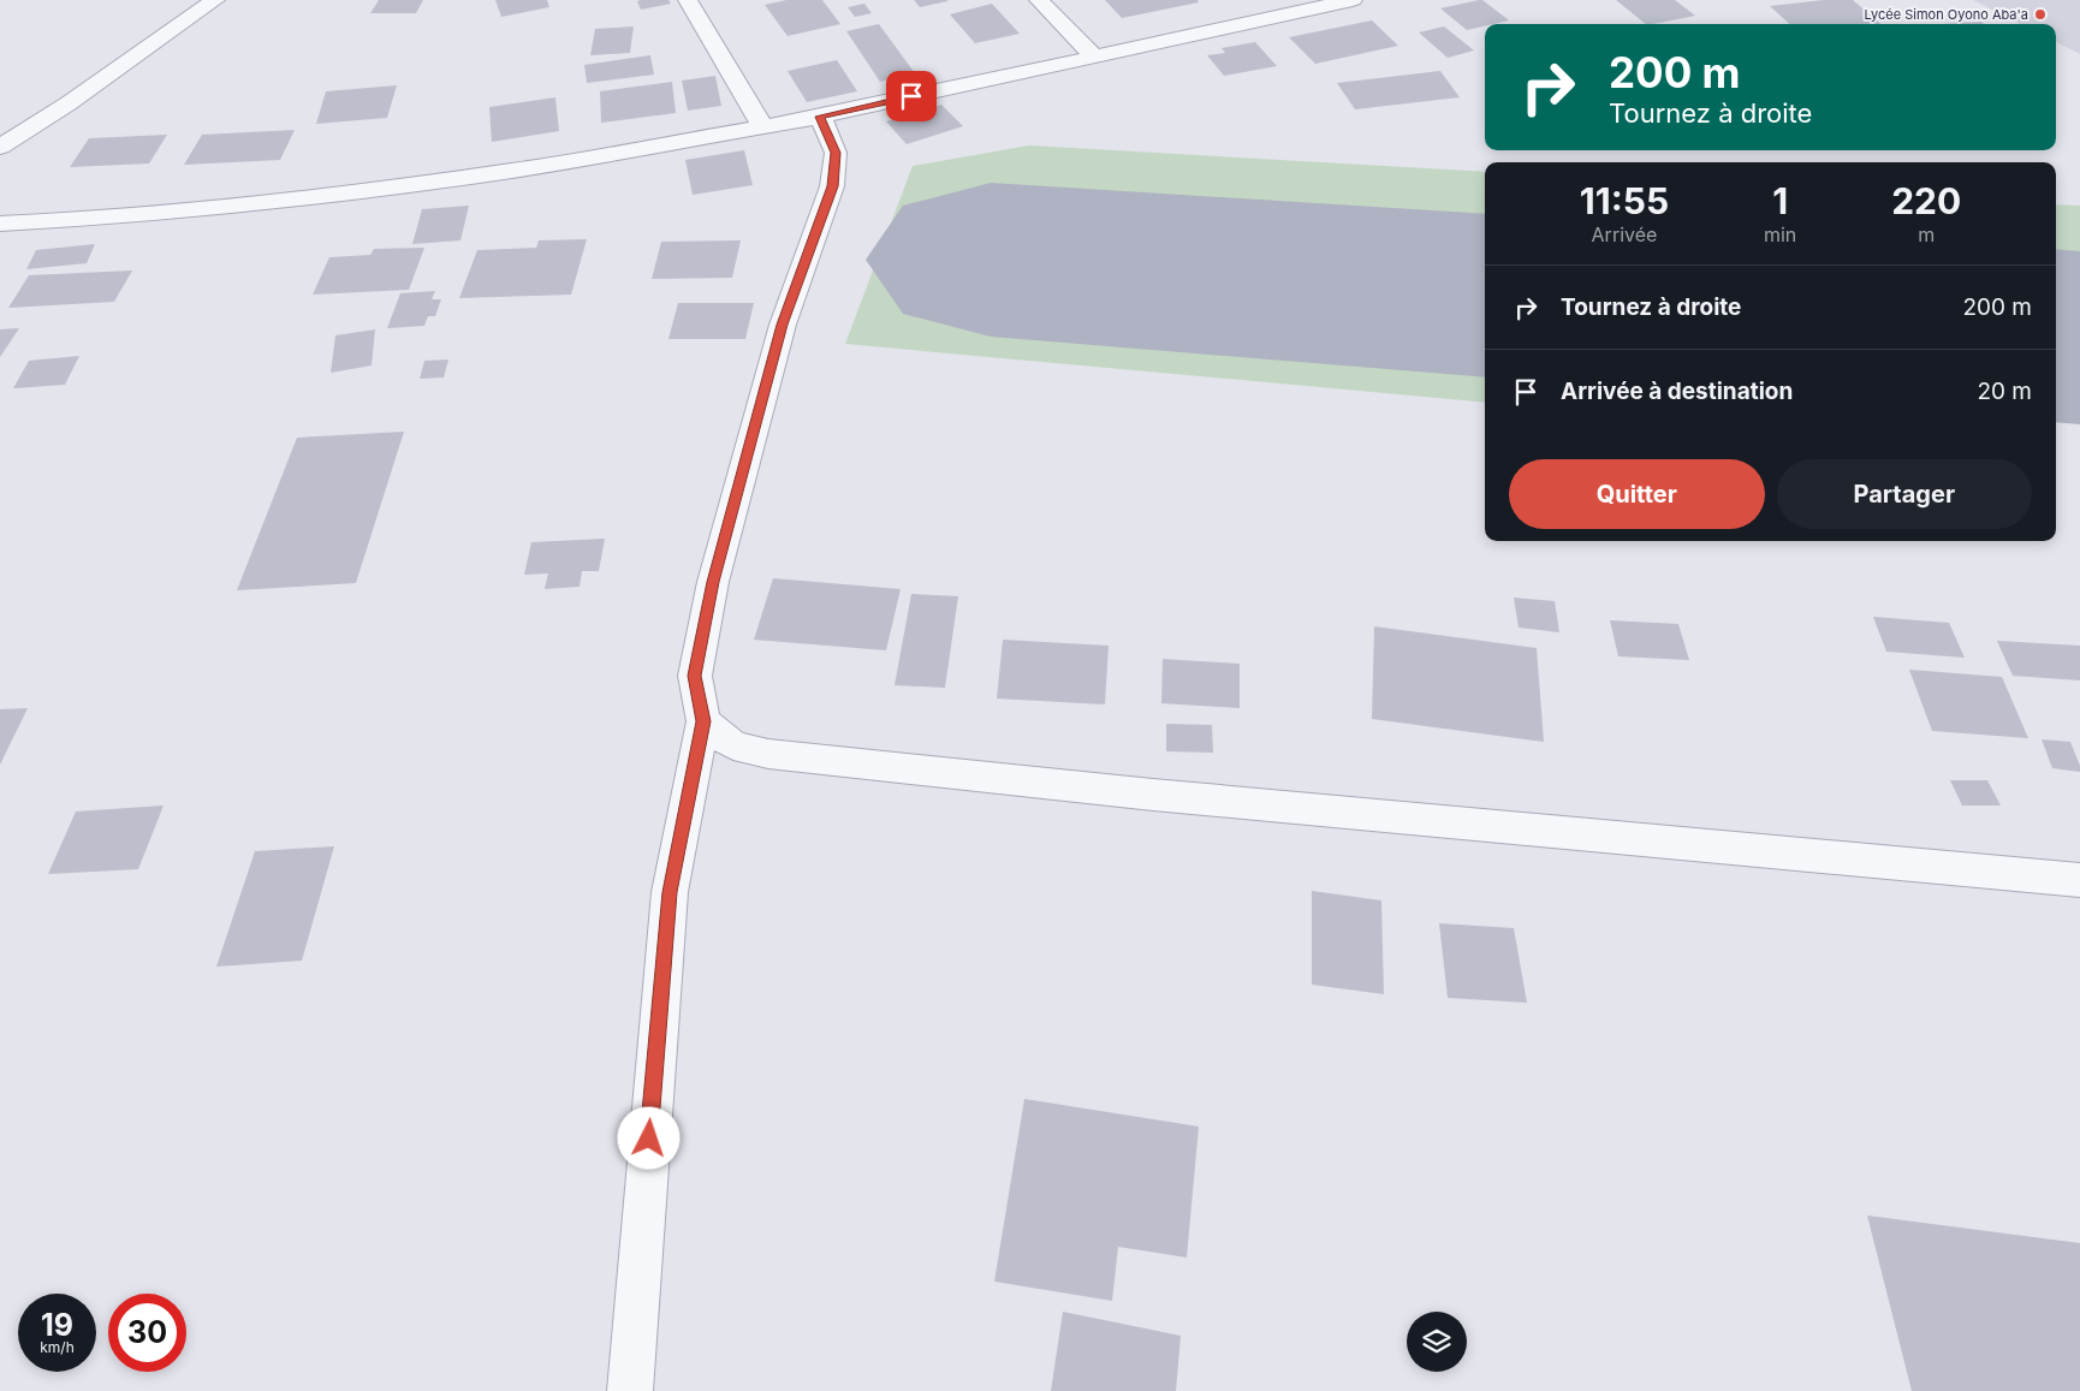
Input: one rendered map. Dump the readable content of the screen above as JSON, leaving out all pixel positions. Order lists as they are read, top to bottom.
{
  "places": ["Lycée Simon Oyono Aba'a"],
  "page": {
    "turn": ["200 m", "Tournez à droite"],
    "eta": [
      "11:55",
      "Arrivée",
      "1",
      "min",
      "220",
      "m"
    ],
    "list": [
      {
        "name": "Tournez à droite",
        "value": "200 m"
      },
      {
        "name": "Arrivée à destination",
        "value": "20 m"
      }
    ],
    "buttons": ["Quitter", "Partager"],
    "speed": "19 km/h",
    "limit": "30"
  }
}
